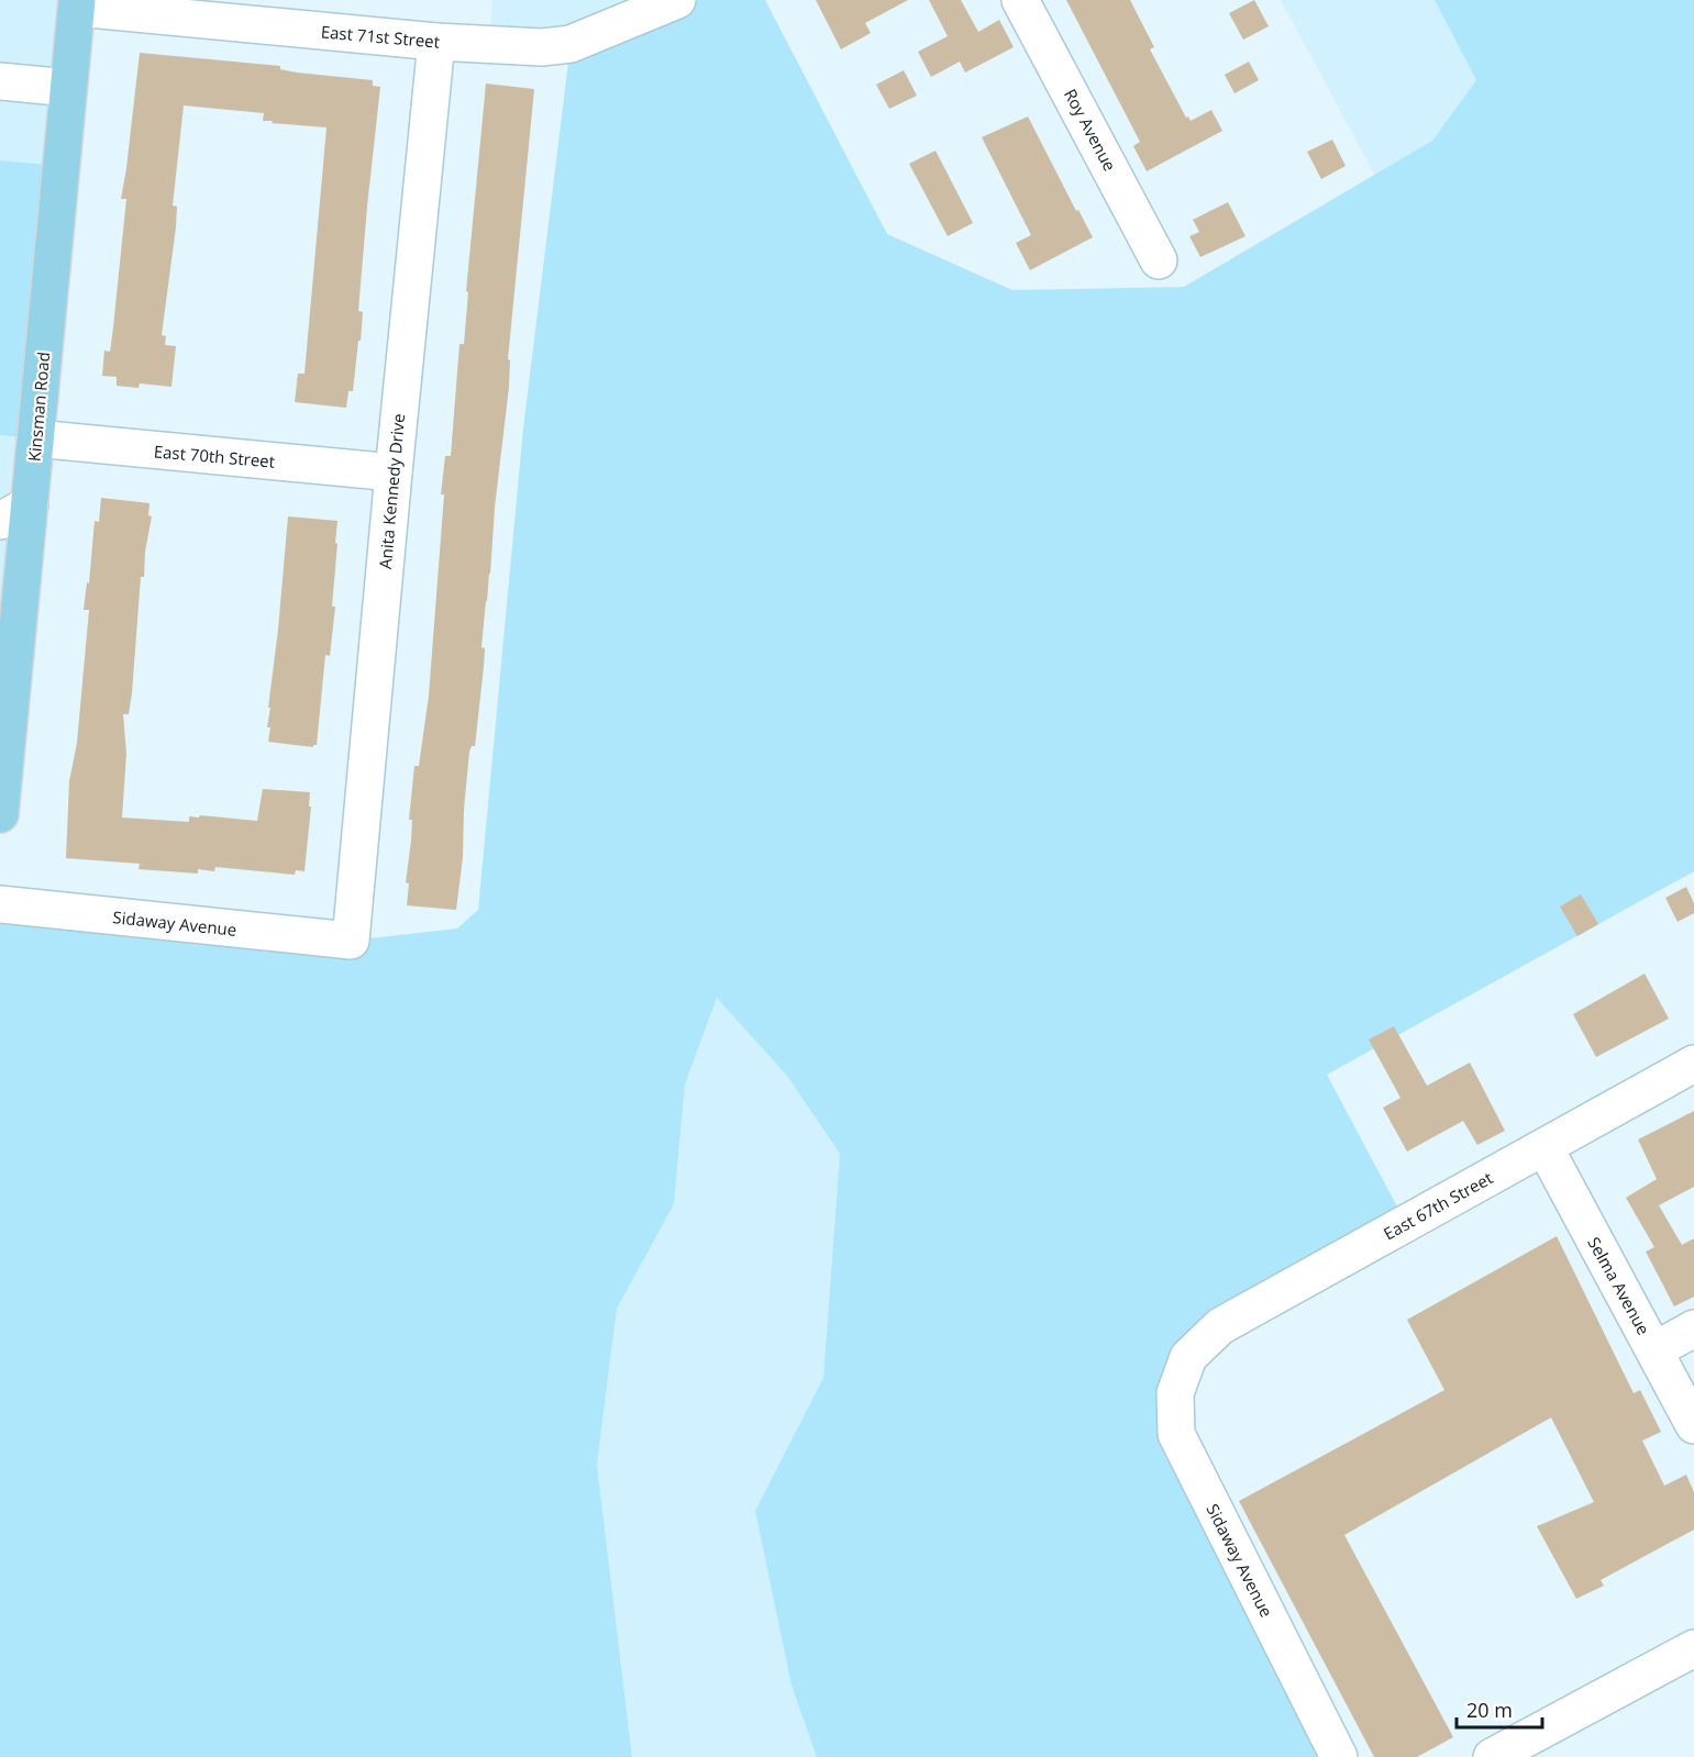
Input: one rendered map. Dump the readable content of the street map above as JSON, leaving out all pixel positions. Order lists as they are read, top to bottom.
{
  "streets": {
    "main road": ["Kinsman Road"],
    "street": [
      "East 71st Street",
      "Roy Avenue",
      "East 70th Street",
      "Anita Kennedy Drive",
      "Sidaway Avenue",
      "East 67th Street",
      "Selma Avenue"
    ]
  },
  "crossings": [
    ["East 71st Street", "Kinsman Road"],
    ["East 71st Street", "Anita Kennedy Drive"],
    ["Kinsman Road", "East 70th Street"],
    ["East 70th Street", "Anita Kennedy Drive"],
    ["Anita Kennedy Drive", "Sidaway Avenue"],
    ["Sidaway Avenue", "East 67th Street"],
    ["East 67th Street", "Selma Avenue"]
  ],
  "scale_bar": "20 m"
}
